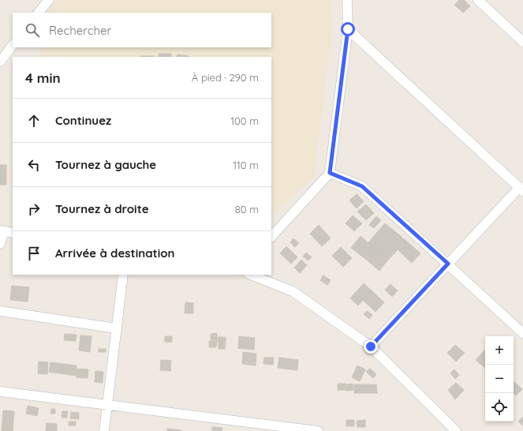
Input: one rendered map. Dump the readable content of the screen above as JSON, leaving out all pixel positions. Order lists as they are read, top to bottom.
{
  "page": {
    "search": "Rechercher",
    "heading": ["4 min", "À pied · 290 m"],
    "list": [
      ["Continuez", "100 m"],
      ["Tournez à gauche", "110 m"],
      ["Tournez à droite", "80 m"],
      "Arrivée à destination"
    ],
    "map_buttons": ["+", "−"]
  }
}
